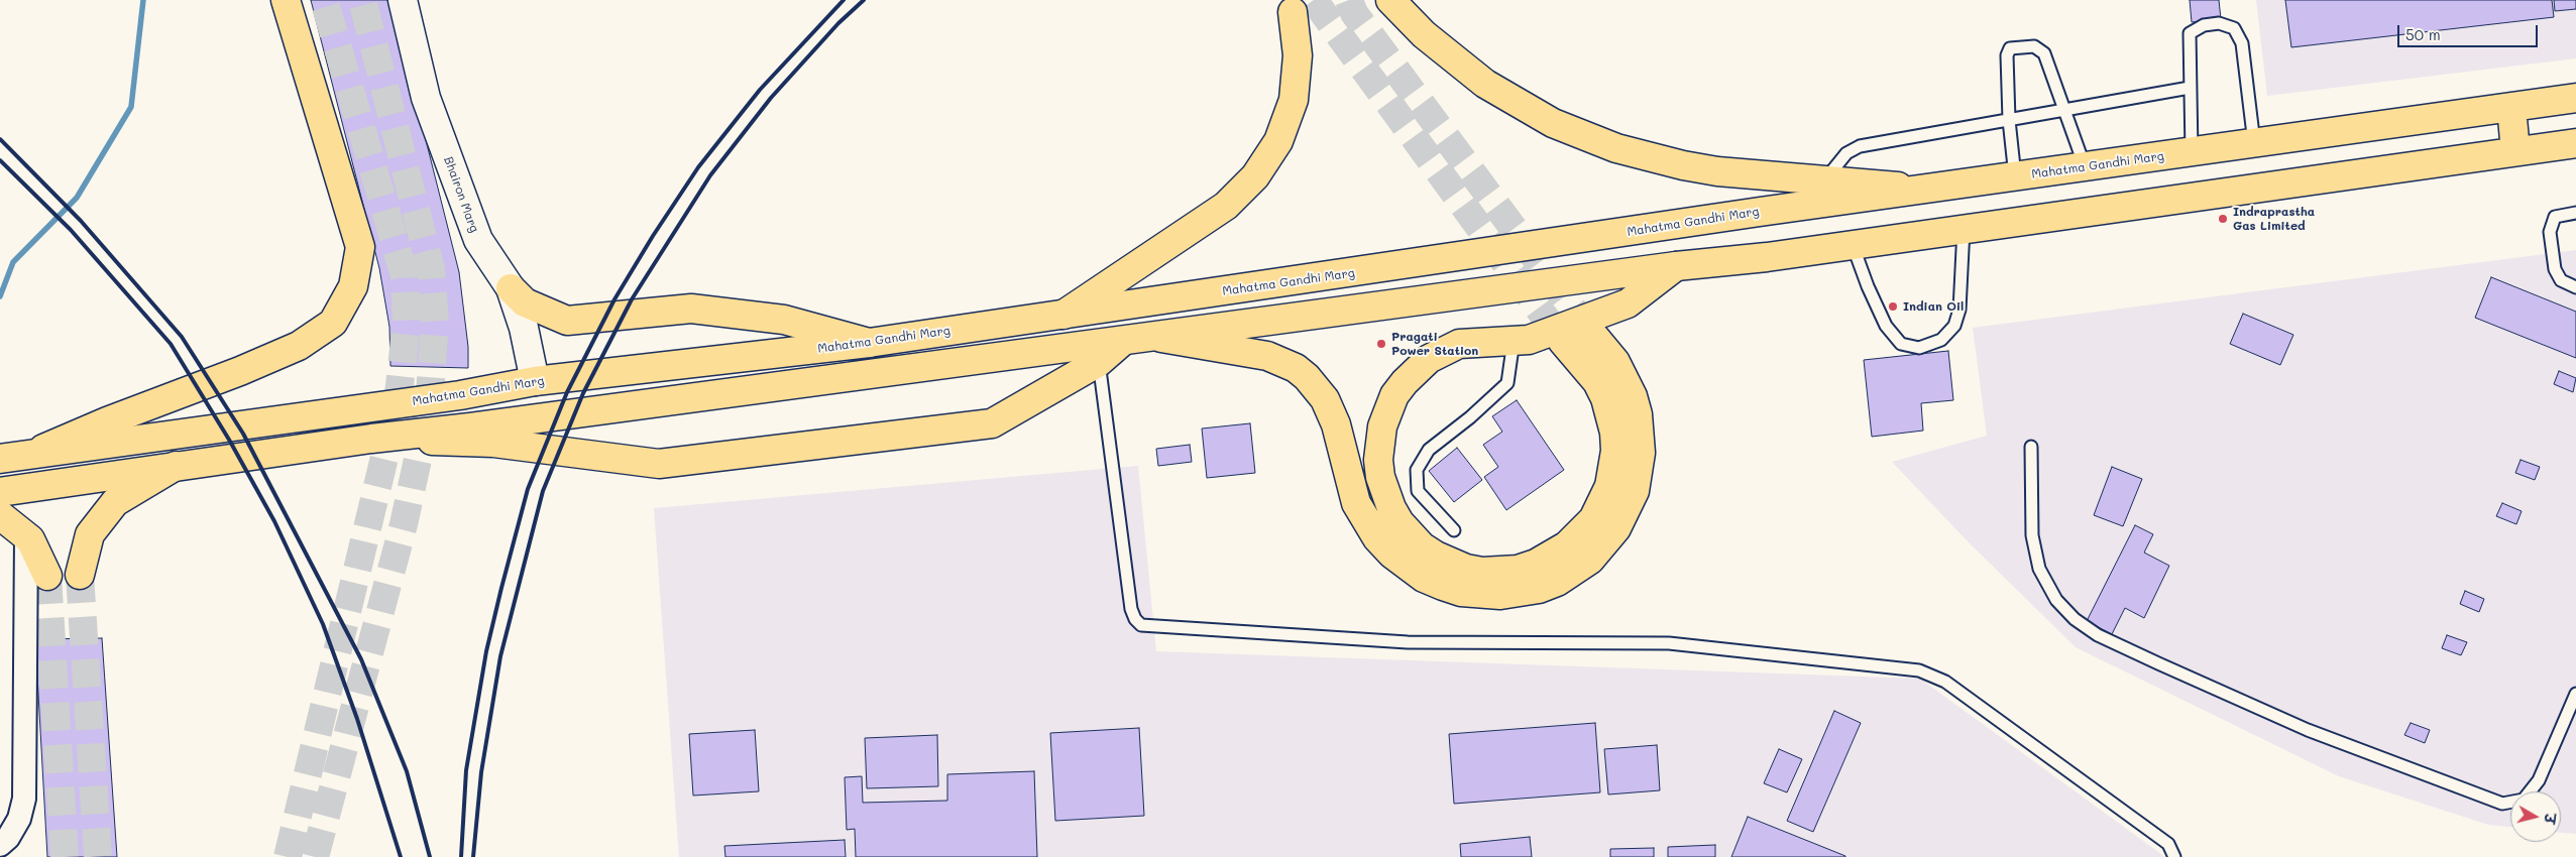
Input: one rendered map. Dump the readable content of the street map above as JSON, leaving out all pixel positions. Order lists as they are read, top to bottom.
{
  "streets": {
    "main road": ["Mahatma Gandhi Marg", "Bhairon Marg"]
  },
  "crossings": [
    ["Mahatma Gandhi Marg", "Bhairon Marg"]
  ],
  "places": ["Indraprastha Gas Limited", "Indian Oil", "Pragati Power Station"],
  "scale_bar": "50 m",
  "north": "right"
}
